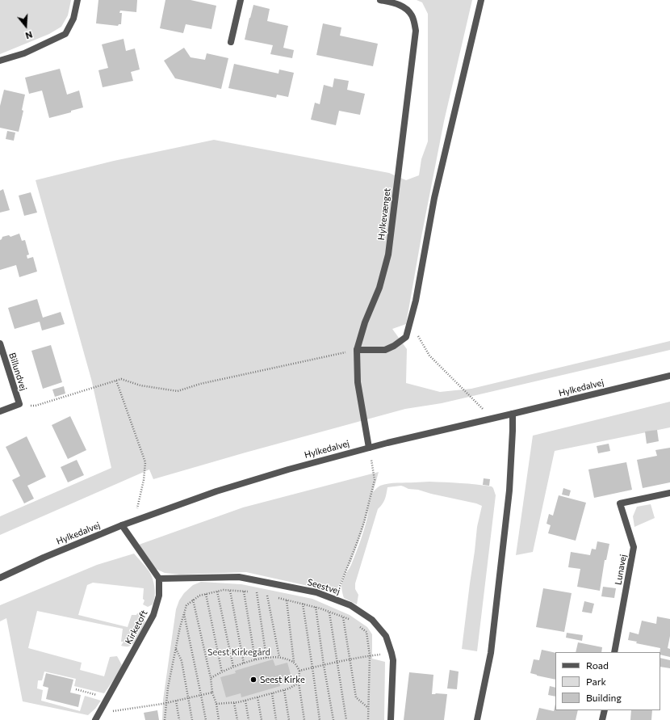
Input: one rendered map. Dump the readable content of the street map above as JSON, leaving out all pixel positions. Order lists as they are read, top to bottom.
{
  "streets": {
    "street": [
      "Hylkevænget",
      "Billundvej",
      "Hylkedalvej",
      "Lunavej",
      "Seestvej",
      "Kirketoft"
    ]
  },
  "crossings": [
    ["Hylkevænget", "Hylkedalvej"],
    ["Seestvej", "Kirketoft"]
  ],
  "parks": ["Seest Kirkegård"],
  "places": ["Seest Kirke"],
  "legend": ["Road", "Park", "Building"],
  "north": "bottom"
}
